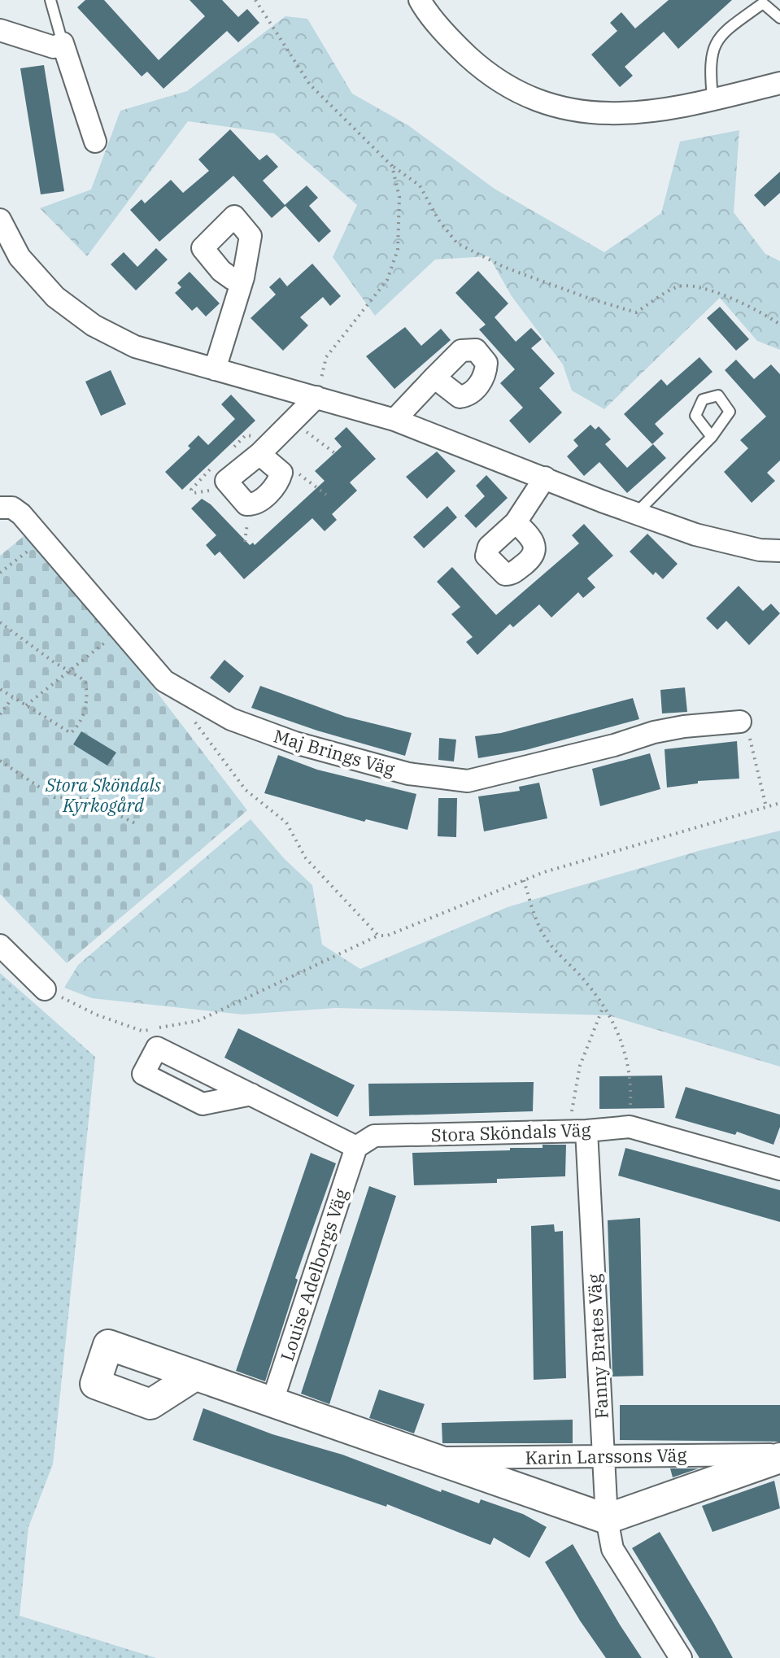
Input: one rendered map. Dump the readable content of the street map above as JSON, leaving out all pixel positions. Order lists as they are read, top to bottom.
{
  "streets": {
    "street": [
      "Maj Brings Väg",
      "Stora Sköndals Väg",
      "Louise Adelborgs Väg",
      "Fanny Brates Väg",
      "Karin Larssons Väg"
    ]
  },
  "crossings": [
    ["Stora Sköndals Väg", "Louise Adelborgs Väg"],
    ["Stora Sköndals Väg", "Fanny Brates Väg"],
    ["Louise Adelborgs Väg", "Karin Larssons Väg"],
    ["Fanny Brates Väg", "Karin Larssons Väg"]
  ],
  "parks": ["Stora Sköndals Kyrkogård"]
}
